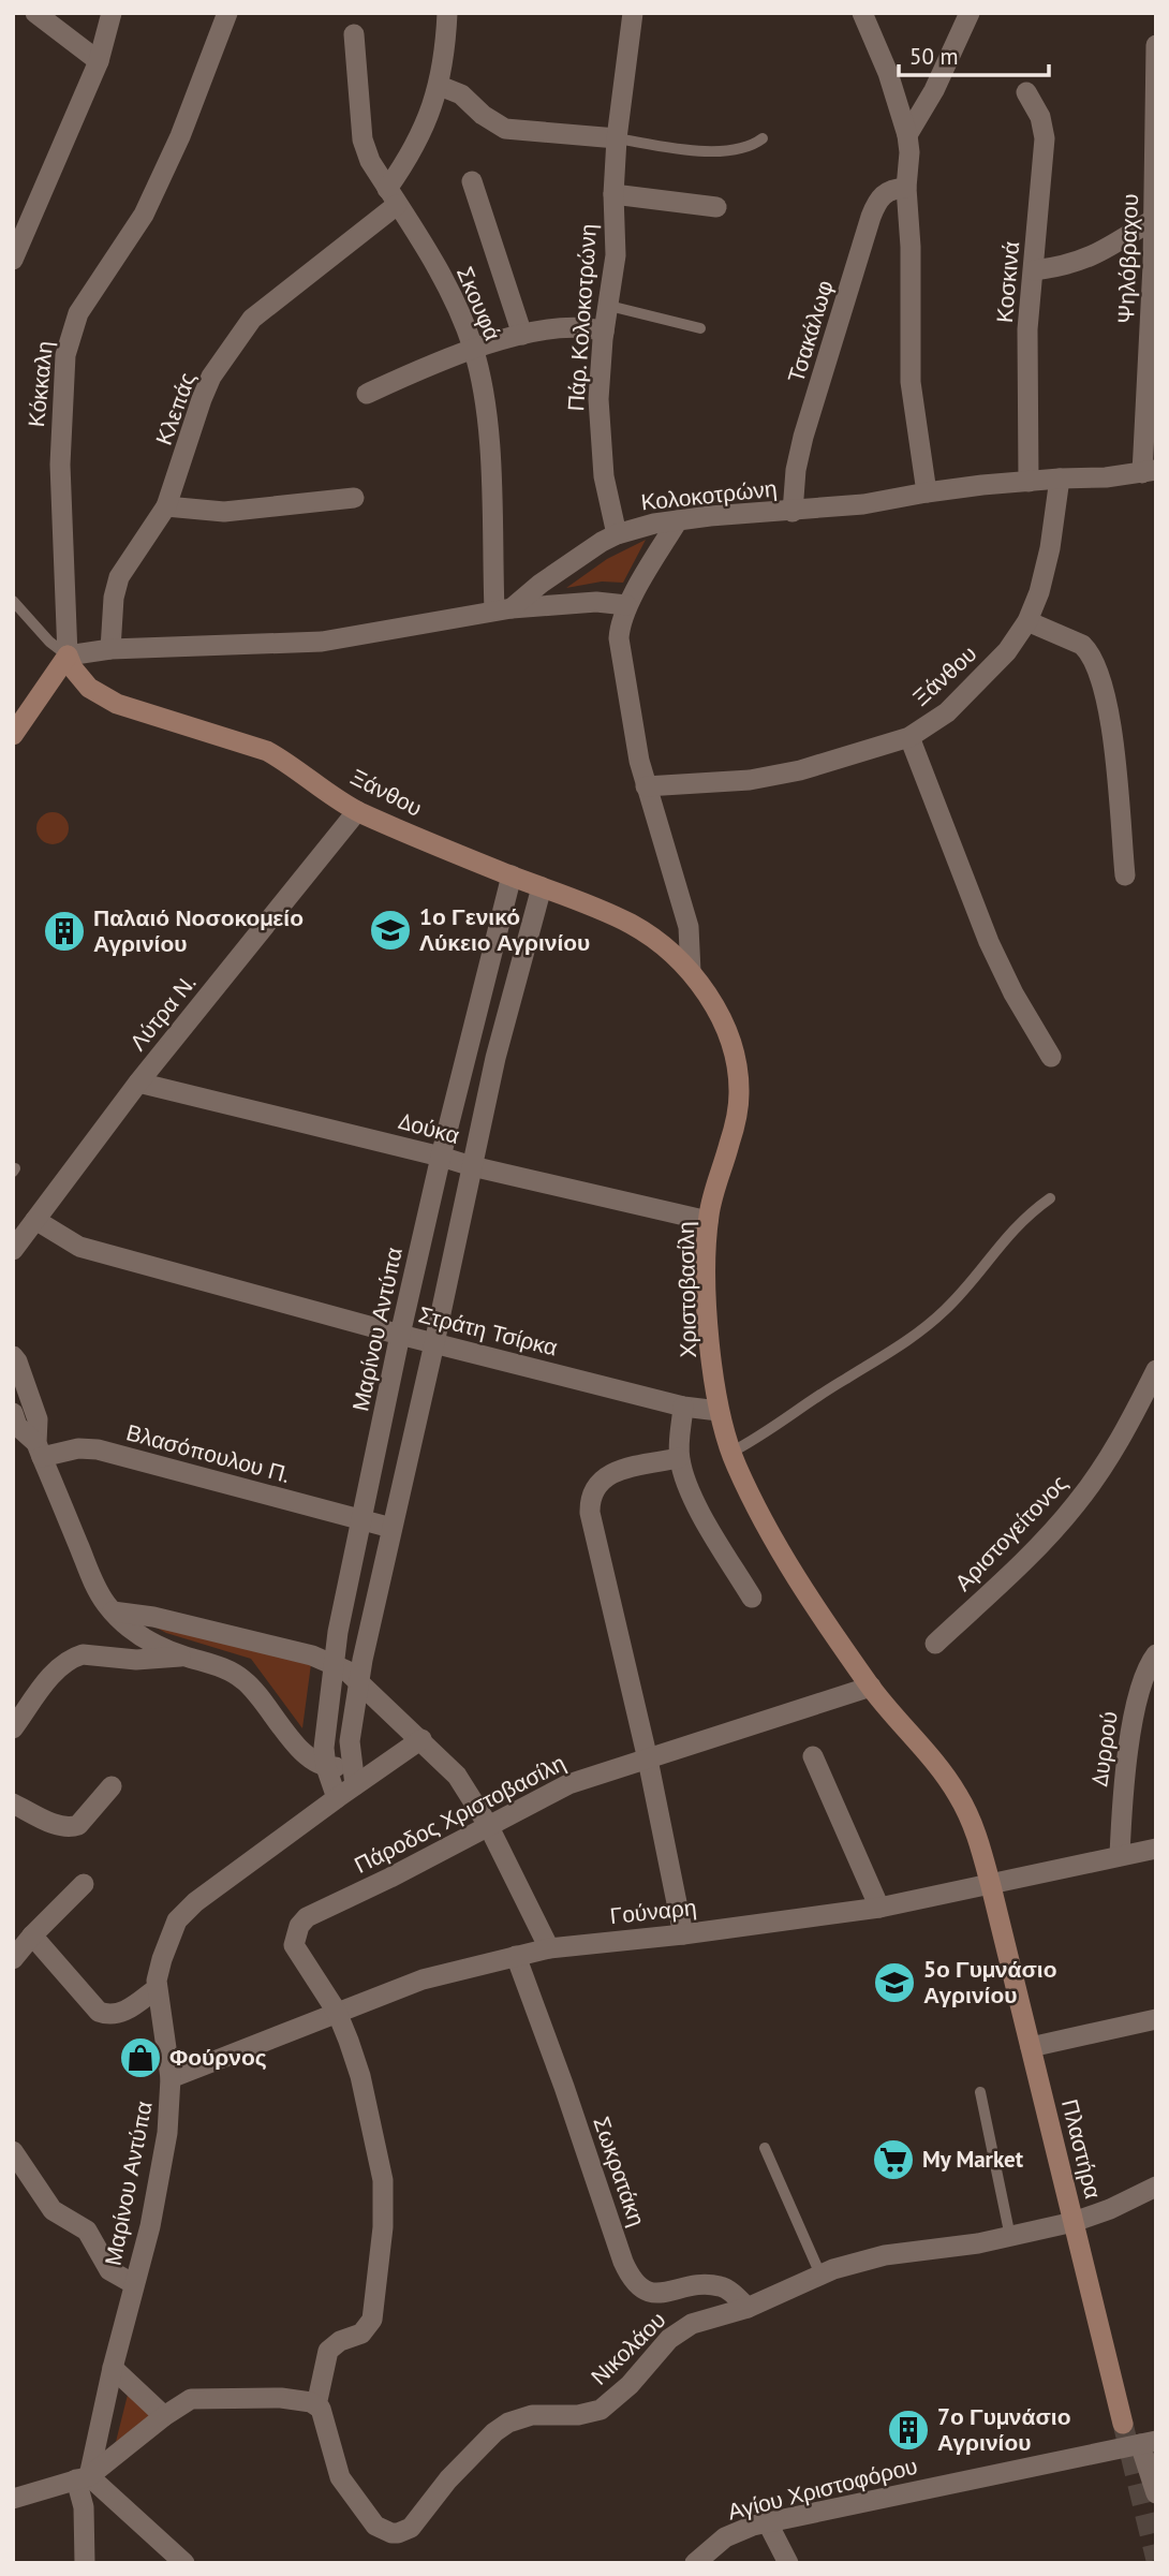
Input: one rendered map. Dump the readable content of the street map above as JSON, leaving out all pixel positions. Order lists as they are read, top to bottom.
{
  "streets": {
    "main road": ["Ξάνθου", "Χριστοβασίλη", "Πλαστήρα"],
    "street": [
      "Ψηλόβραχου",
      "Κοσκινά",
      "Σκουφά",
      "Πάρ. Κολοκοτρώνη",
      "Τσακάλωφ",
      "Κόκκαλη",
      "Κλεπάς",
      "Κολοκοτρώνη",
      "Λύτρα Ν.",
      "Δούκα",
      "Μαρίνου Αντύπα",
      "Στράτη Τσίρκα",
      "Βλασόπουλου Π.",
      "Αριστογείτονος",
      "Δυρρού",
      "Πάροδος Χριστοβασίλη",
      "Γούναρη",
      "Σωκρατάκη",
      "Νικολάου",
      "Αγίου Χριστοφόρου"
    ]
  },
  "crossings": [
    ["Ψηλόβραχου", "Κολοκοτρώνη"],
    ["Κοσκινά", "Κολοκοτρώνη"],
    ["Σκουφά", "Κλεπάς"],
    ["Σκουφά", "Κολοκοτρώνη"],
    ["Πάρ. Κολοκοτρώνη", "Κολοκοτρώνη"],
    ["Τσακάλωφ", "Κολοκοτρώνη"],
    ["Κόκκαλη", "Ξάνθου"],
    ["Κολοκοτρώνη", "Ξάνθου"],
    ["Ξάνθου", "Λύτρα Ν."],
    ["Ξάνθου", "Χριστοβασίλη"],
    ["Ξάνθου", "Μαρίνου Αντύπα"],
    ["Λύτρα Ν.", "Δούκα"],
    ["Λύτρα Ν.", "Στράτη Τσίρκα"],
    ["Δούκα", "Χριστοβασίλη"],
    ["Δούκα", "Μαρίνου Αντύπα"],
    ["Χριστοβασίλη", "Στράτη Τσίρκα"],
    ["Χριστοβασίλη", "Πάροδος Χριστοβασίλη"],
    ["Χριστοβασίλη", "Γούναρη"],
    ["Χριστοβασίλη", "Πλαστήρα"],
    ["Μαρίνου Αντύπα", "Στράτη Τσίρκα"],
    ["Μαρίνου Αντύπα", "Βλασόπουλου Π."],
    ["Μαρίνου Αντύπα", "Γούναρη"],
    ["Δυρρού", "Γούναρη"],
    ["Πάροδος Χριστοβασίλη", "Γούναρη"],
    ["Πάροδος Χριστοβασίλη", "Νικολάου"],
    ["Γούναρη", "Πλαστήρα"],
    ["Γούναρη", "Σωκρατάκη"],
    ["Πλαστήρα", "Νικολάου"],
    ["Σωκρατάκη", "Νικολάου"]
  ],
  "places": {
    "school or university": ["1ο Γενικό Λύκειο Αγρινίου", "5ο Γυμνάσιο Αγρινίου"],
    "building": ["Παλαιό Νοσοκομείο Αγρινίου", "7ο Γυμνάσιο Αγρινίου"],
    "shop": ["Φούρνος"],
    "supermarket": ["My Market"]
  },
  "scale_bar": "50 m"
}
